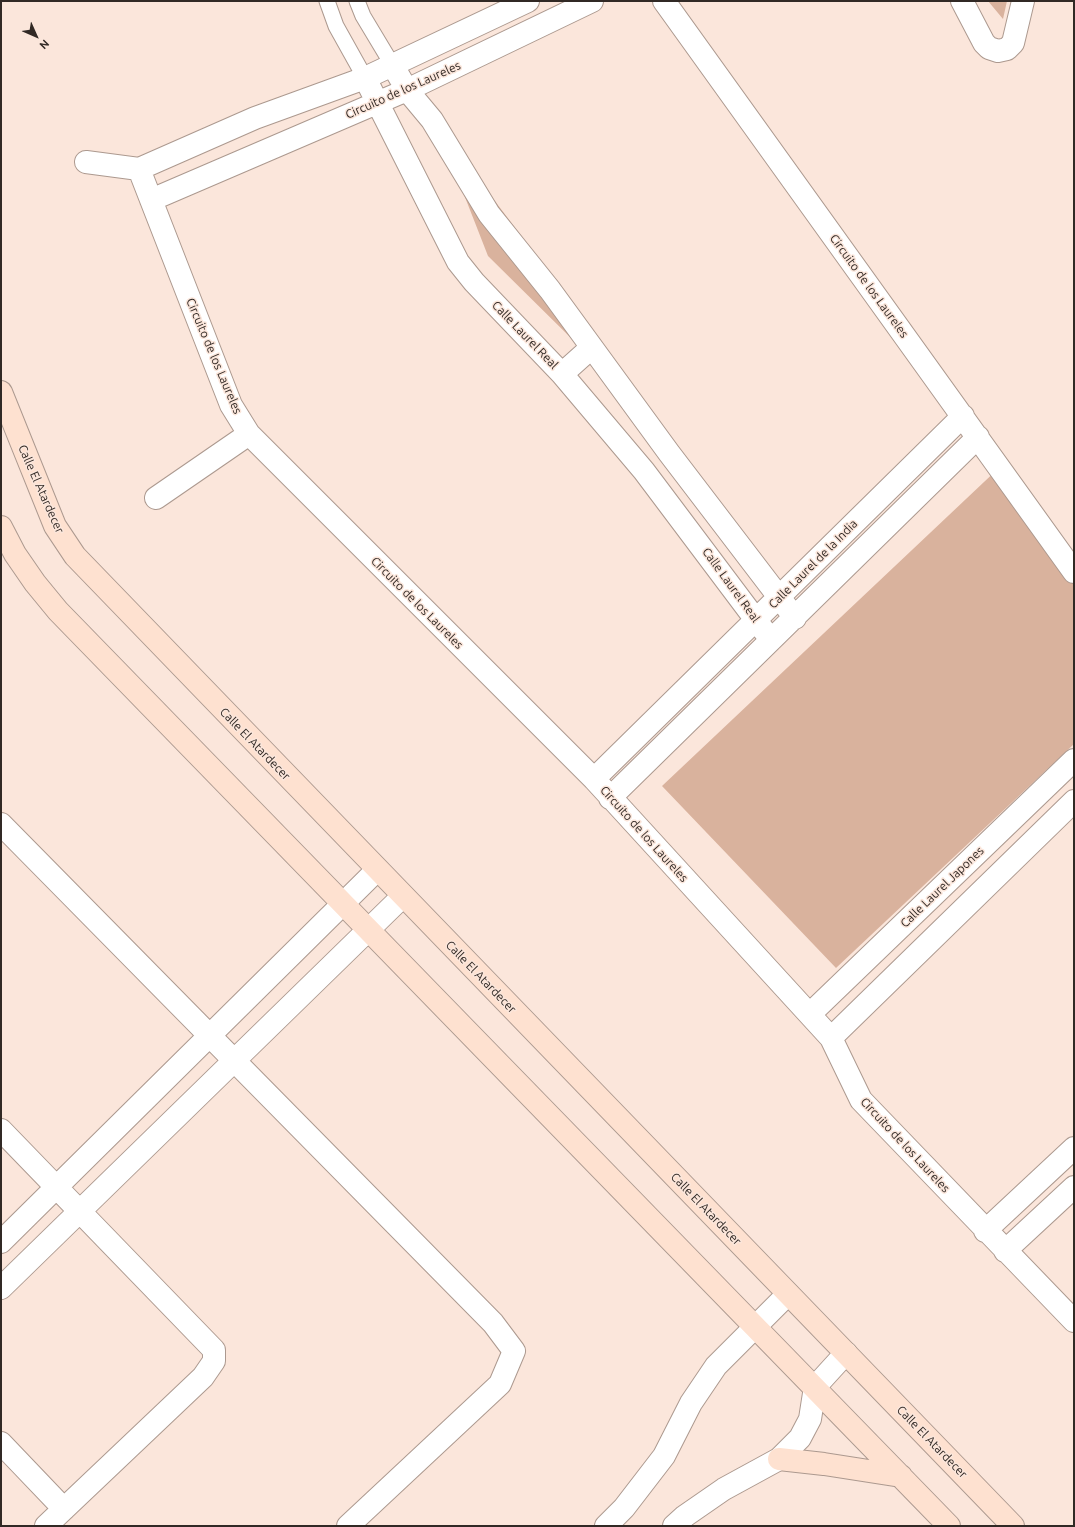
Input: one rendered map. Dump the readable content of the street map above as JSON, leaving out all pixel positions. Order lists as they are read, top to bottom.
{
  "streets": {
    "street": [
      "Circuito de los Laureles",
      "Calle Laurel Real",
      "Calle El Atardecer",
      "Calle Laurel de la India",
      "Calle Laurel Japones"
    ]
  },
  "crossings": [
    ["Circuito de los Laureles", "Calle Laurel Real"],
    ["Circuito de los Laureles", "Calle Laurel de la India"],
    ["Circuito de los Laureles", "Calle Laurel Japones"],
    ["Calle Laurel Real", "Calle Laurel de la India"]
  ],
  "north": "bottom right"
}
